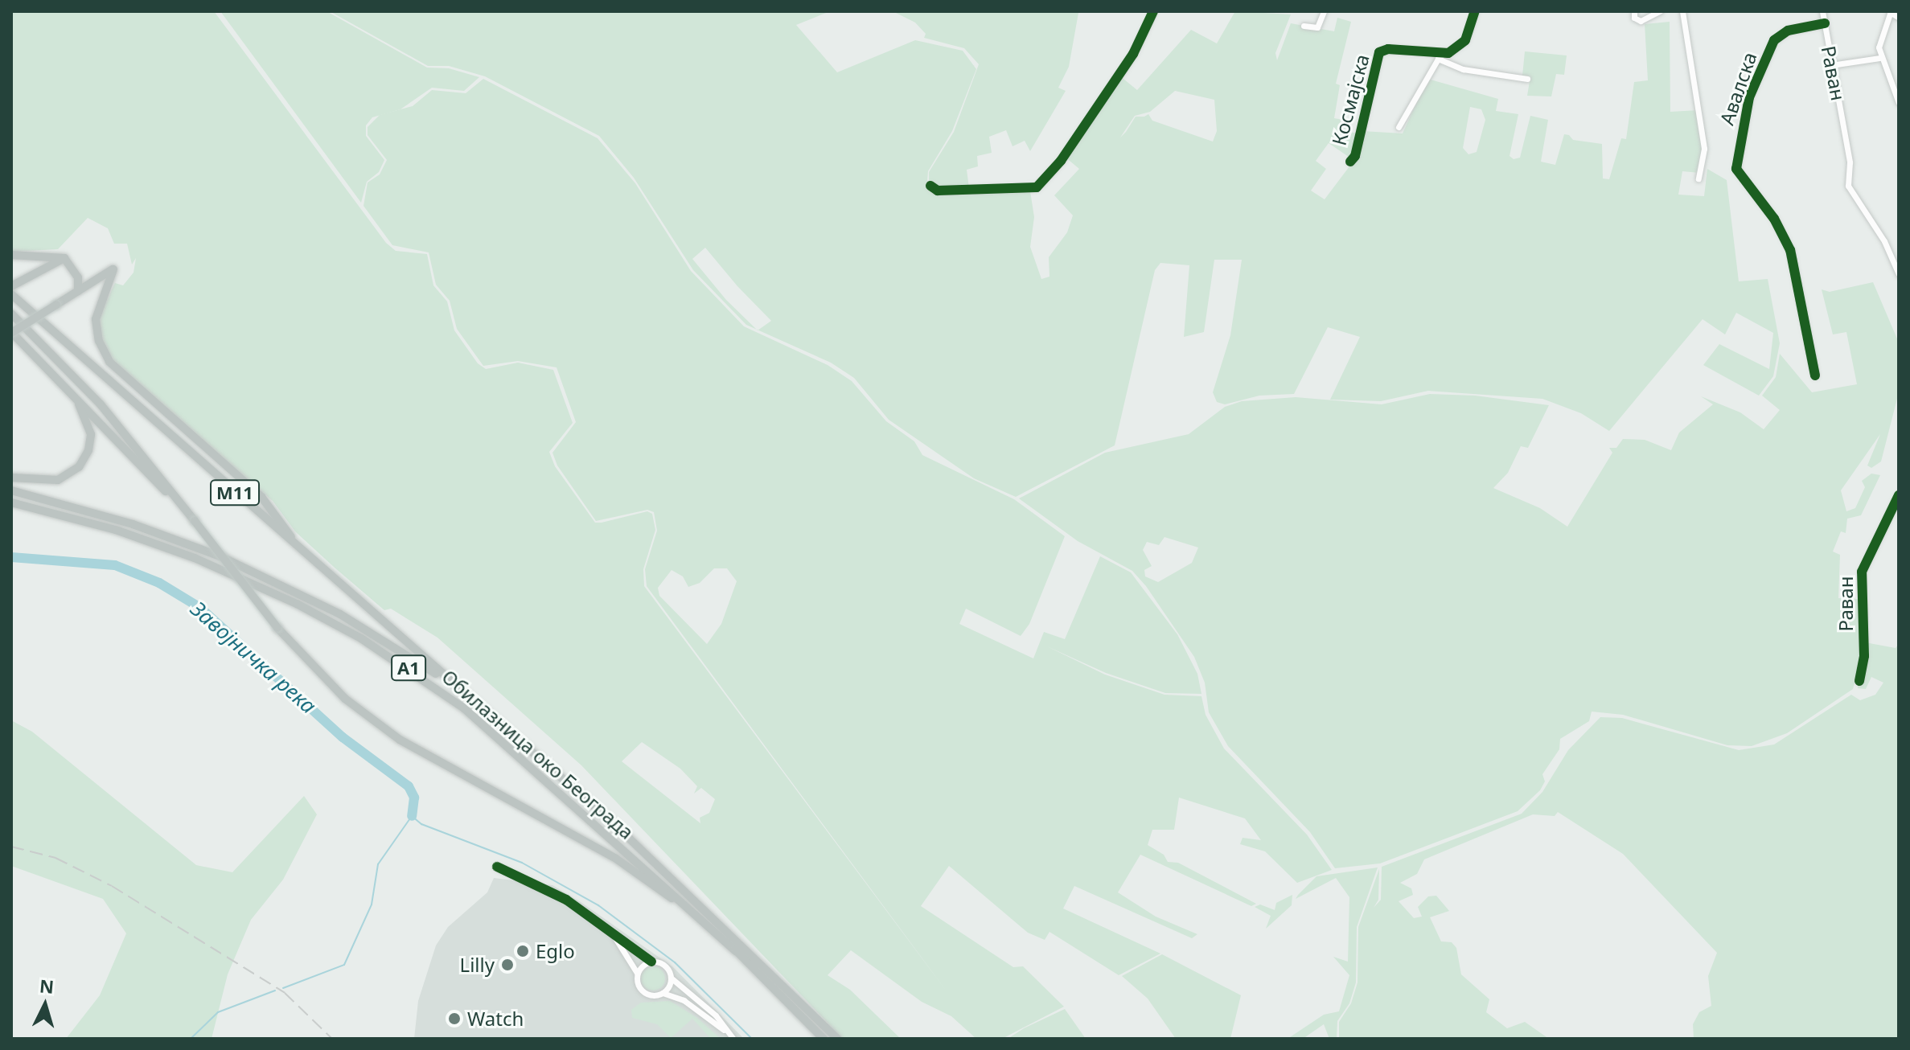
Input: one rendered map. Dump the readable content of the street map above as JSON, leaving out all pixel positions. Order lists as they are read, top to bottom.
{
  "streets": {
    "highway": ["M11", "A1", "Обилазница око Београда"],
    "street": ["Раван", "Авалска", "Космајска"]
  },
  "crossings": [
    ["Раван", "Авалска"],
    ["A1", "Обилазница око Београда"]
  ],
  "water": ["Завојничка река"],
  "places": ["Eglo", "Lilly", "Watch"],
  "north": "top"
}
